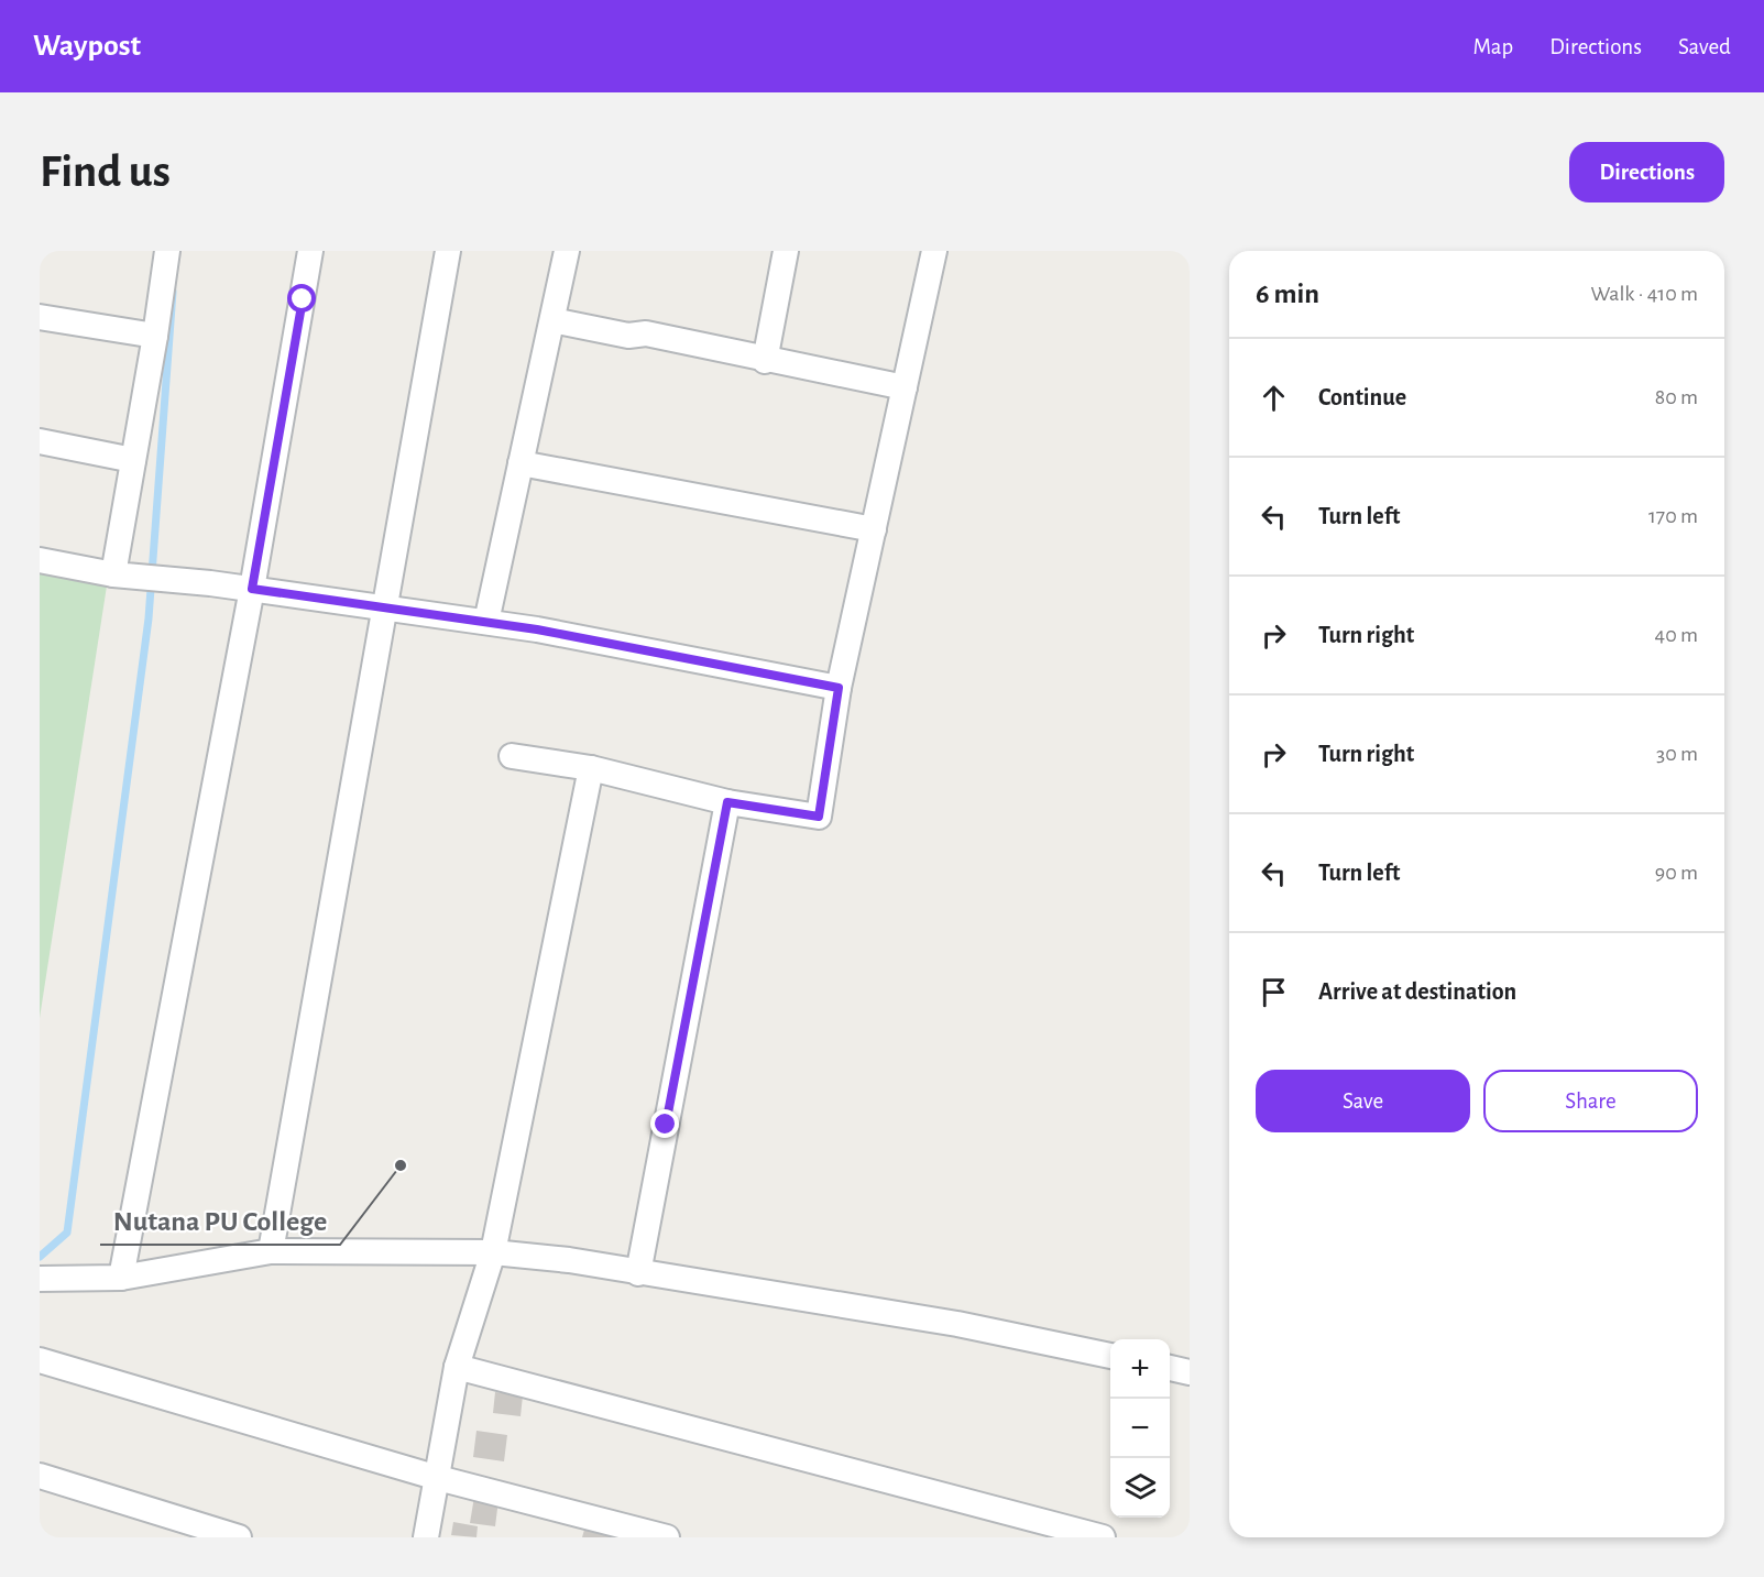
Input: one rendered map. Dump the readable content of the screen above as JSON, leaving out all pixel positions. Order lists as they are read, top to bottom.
{
  "places": ["Nutana PU College"],
  "page": {
    "header": "Waypost",
    "nav": ["Map", "Directions", "Saved"],
    "buttons": [
      "Directions",
      ["Save", "Share"]
    ],
    "title": "Find us",
    "heading": ["6 min", "Walk · 410 m"],
    "list": [
      ["Continue", "80 m"],
      ["Turn left", "170 m"],
      ["Turn right", "40 m"],
      ["Turn right", "30 m"],
      ["Turn left", "90 m"],
      "Arrive at destination"
    ],
    "map_buttons": ["+", "−"]
  }
}
